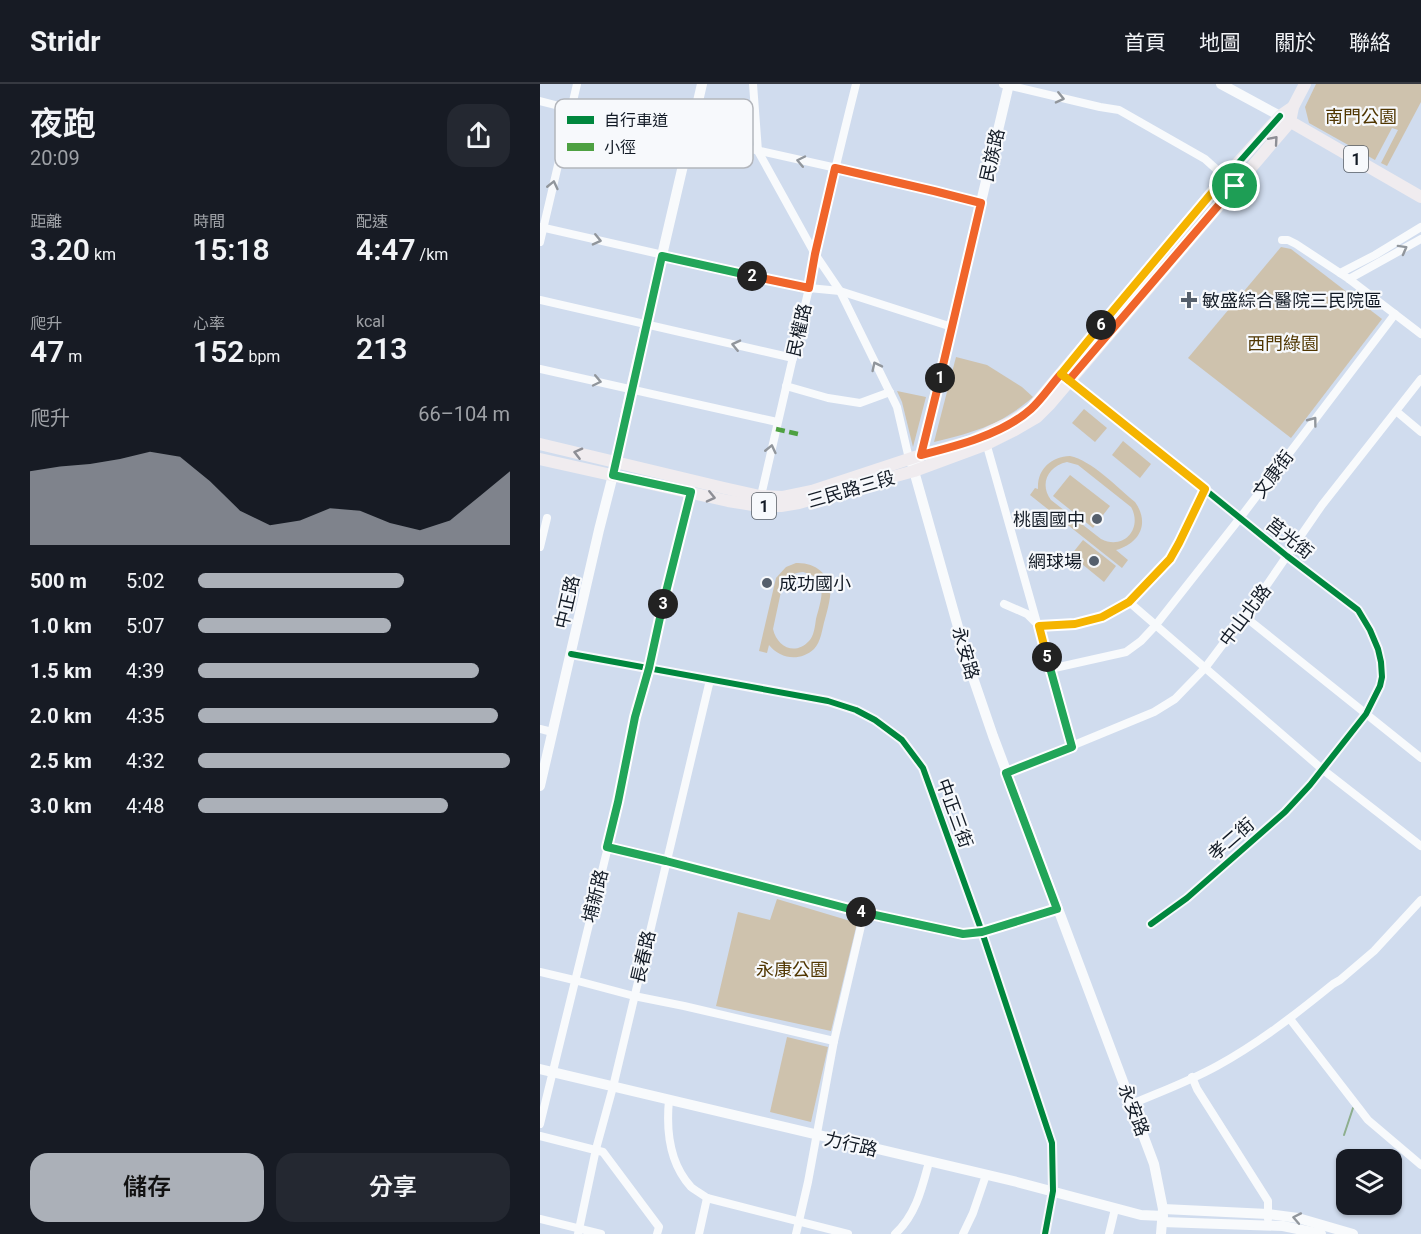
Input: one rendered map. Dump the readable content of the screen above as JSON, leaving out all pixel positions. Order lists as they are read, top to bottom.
{
  "streets": {
    "main road": ["1", "三民路三段"],
    "street": [
      "民族路",
      "民權路",
      "文康街",
      "莒光街",
      "中正路",
      "中山北路",
      "永安路",
      "中正三街",
      "孝二街",
      "埔新路",
      "長春路",
      "力行路"
    ]
  },
  "crossings": [
    ["民族路", "三民路三段"],
    ["民族路", "永安路"],
    ["1", "三民路三段"],
    ["1", "中正路"],
    ["民權路", "三民路三段"],
    ["民權路", "永安路"],
    ["文康街", "莒光街"],
    ["三民路三段", "莒光街"],
    ["三民路三段", "中正路"],
    ["三民路三段", "永安路"],
    ["三民路三段", "埔新路"],
    ["莒光街", "中山北路"],
    ["莒光街", "孝二街"],
    ["中正路", "中正三街"],
    ["中山北路", "永安路"],
    ["永安路", "力行路"],
    ["中正三街", "埔新路"],
    ["中正三街", "長春路"],
    ["中正三街", "力行路"],
    ["埔新路", "力行路"],
    ["長春路", "力行路"]
  ],
  "one_way": ["文康街"],
  "parks": ["南門公園", "西門綠園", "永康公園"],
  "places": {
    "health": ["敏盛綜合醫院三民院區"],
    "other": ["桃園國中", "網球場", "成功國小"]
  },
  "legend": ["自行車道", "小徑"],
  "page": {
    "header": "Stridr",
    "nav": [
      "首頁",
      "地圖",
      "關於",
      "聯絡"
    ],
    "heading": ["夜跑", "20:09"],
    "stats": [
      ["距離", "3.20 km"],
      ["時間", "15:18"],
      ["配速", "4:47 /km"],
      ["爬升", "47 m"],
      ["心率", "152 bpm"],
      ["kcal", "213"]
    ],
    "pins": [
      "2",
      "6",
      "1",
      "3",
      "5",
      "4"
    ],
    "chart": ["爬升", "66–104 m"],
    "list": [
      {
        "name": "500 m",
        "note": "5:02"
      },
      {
        "name": "1.0 km",
        "note": "5:07"
      },
      {
        "name": "1.5 km",
        "note": "4:39"
      },
      {
        "name": "2.0 km",
        "note": "4:35"
      },
      {
        "name": "2.5 km",
        "note": "4:32"
      },
      {
        "name": "3.0 km",
        "note": "4:48"
      }
    ],
    "buttons": ["儲存", "分享"]
  }
}
